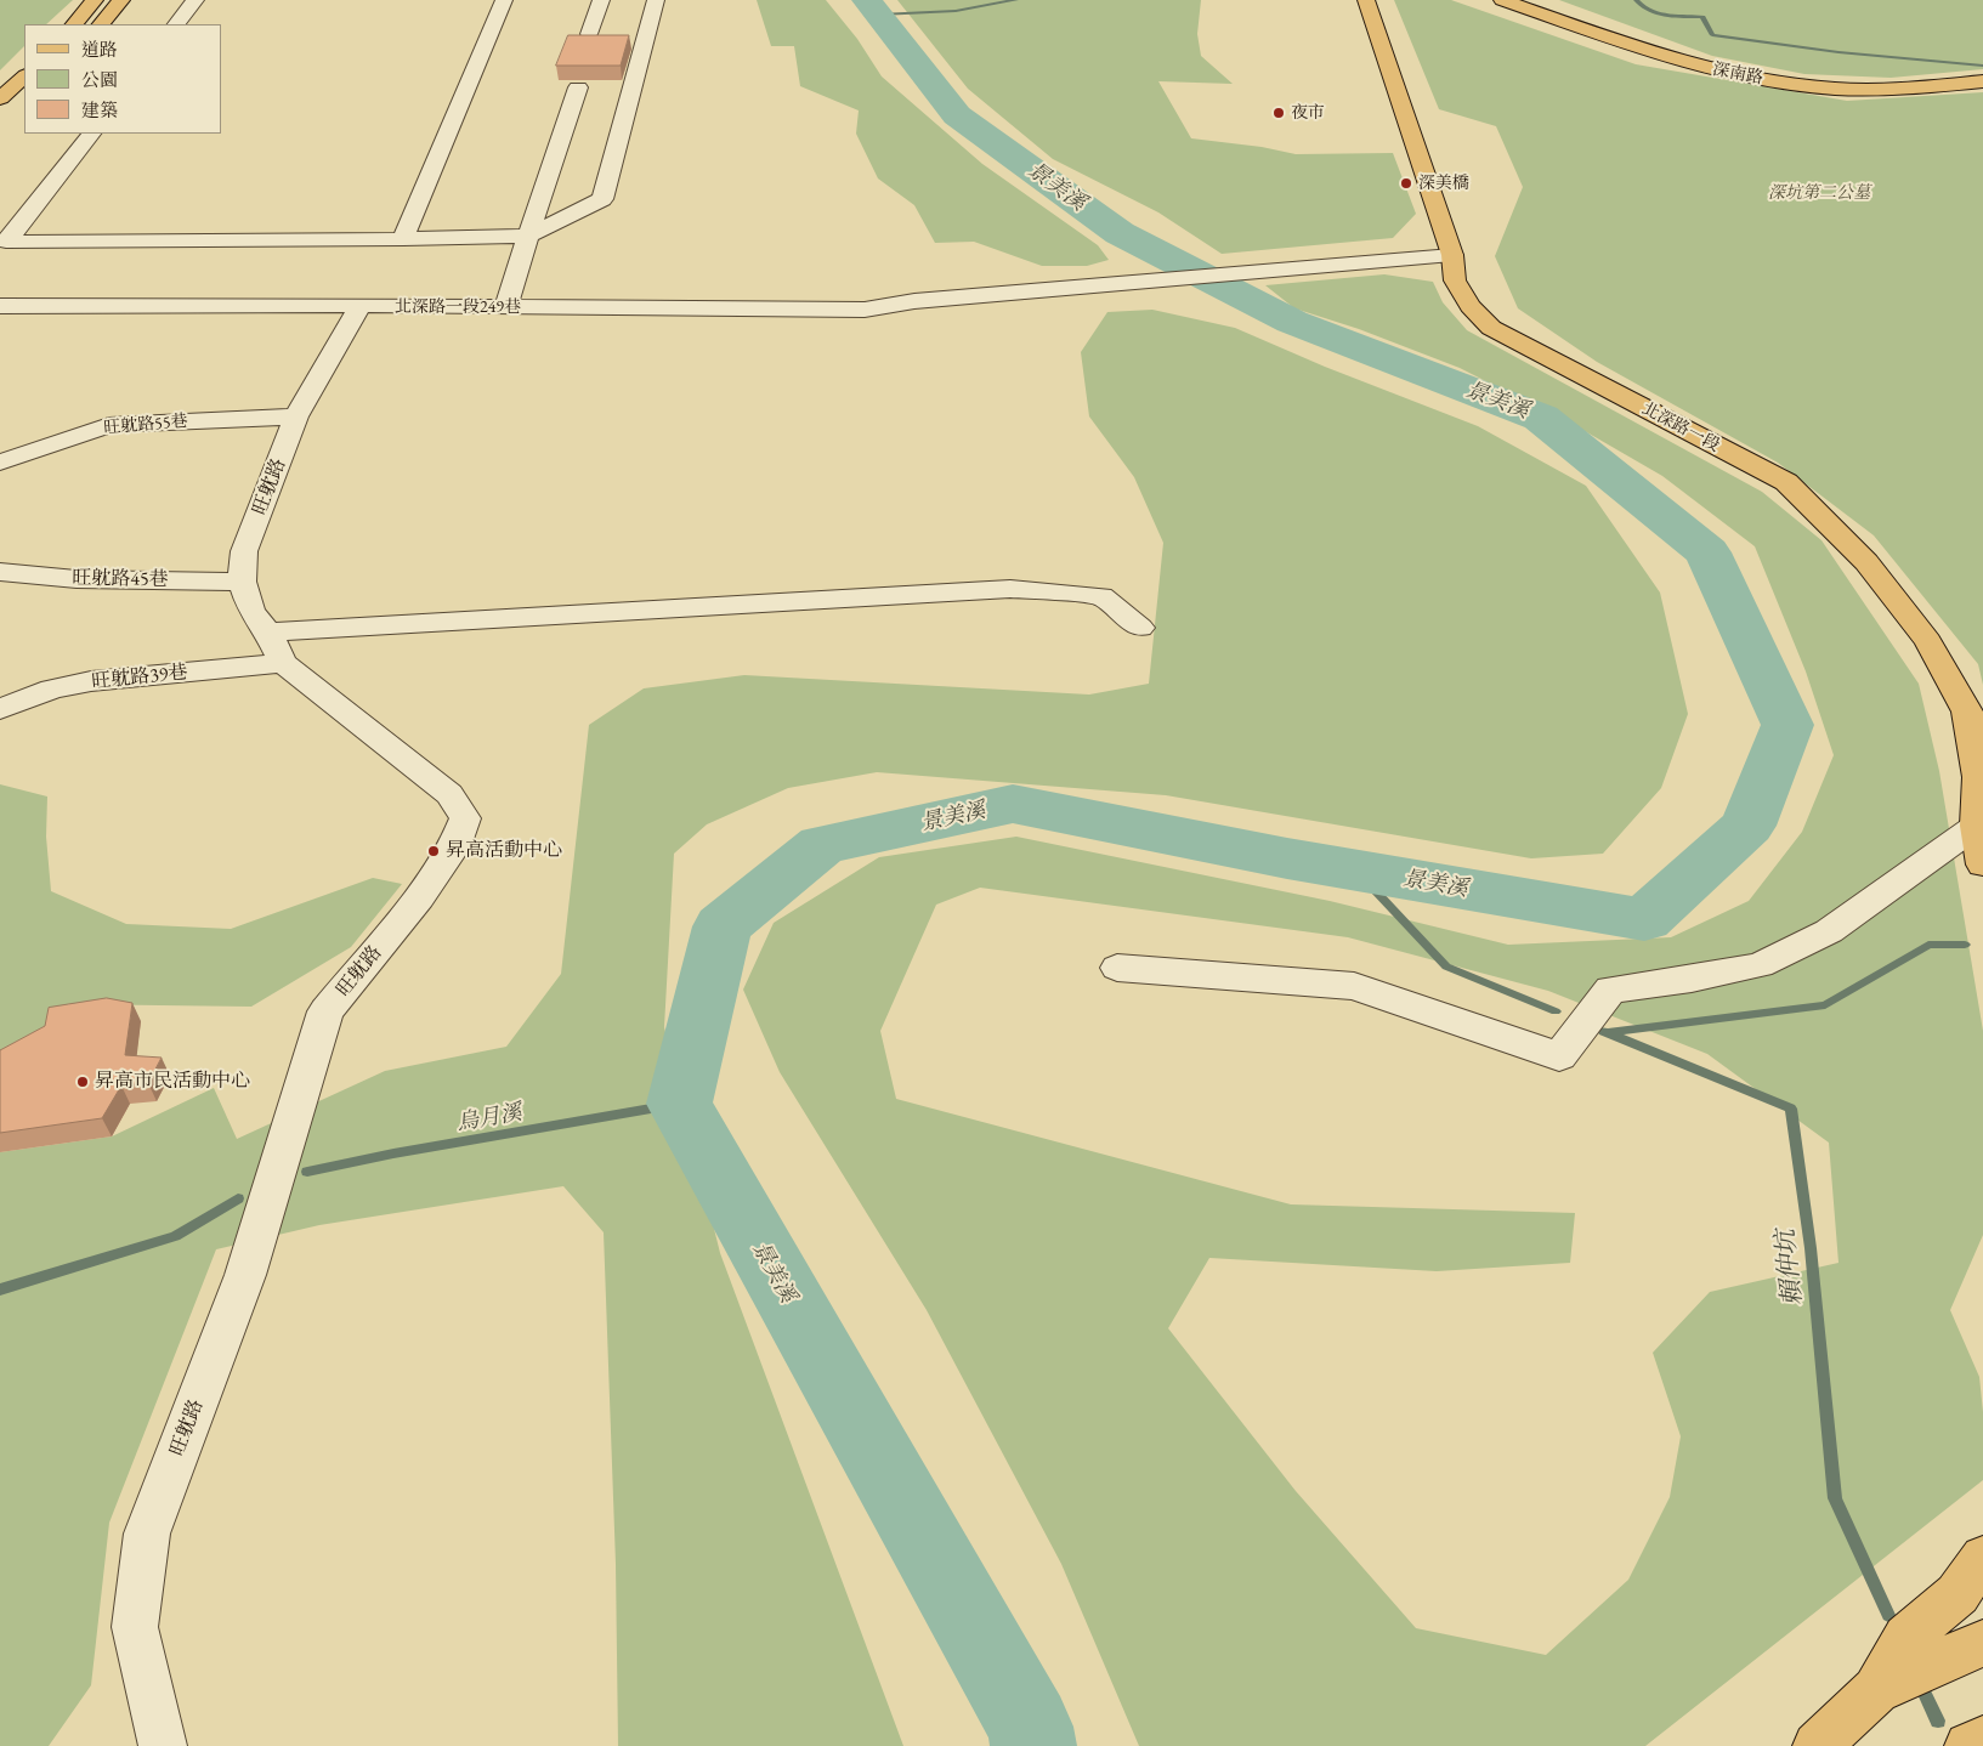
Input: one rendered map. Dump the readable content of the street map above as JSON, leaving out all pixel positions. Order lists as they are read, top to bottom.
{
  "streets": {
    "main road": ["深南路", "北深路一段"],
    "street": [
      "北深路一段249巷",
      "旺躭路55巷",
      "旺躭路",
      "旺躭路45巷",
      "旺躭路39巷"
    ]
  },
  "crossings": [
    ["北深路一段249巷", "北深路一段"],
    ["北深路一段249巷", "旺躭路"],
    ["旺躭路55巷", "旺躭路"],
    ["旺躭路", "旺躭路45巷"],
    ["旺躭路", "旺躭路39巷"]
  ],
  "water": ["景美溪", "烏月溪", "賴仲坑"],
  "parks": ["深坑第二公墓"],
  "places": [
    "夜市",
    "深美橋",
    "昇高活動中心",
    "昇高市民活動中心"
  ],
  "legend": ["道路", "公園", "建築"]
}
